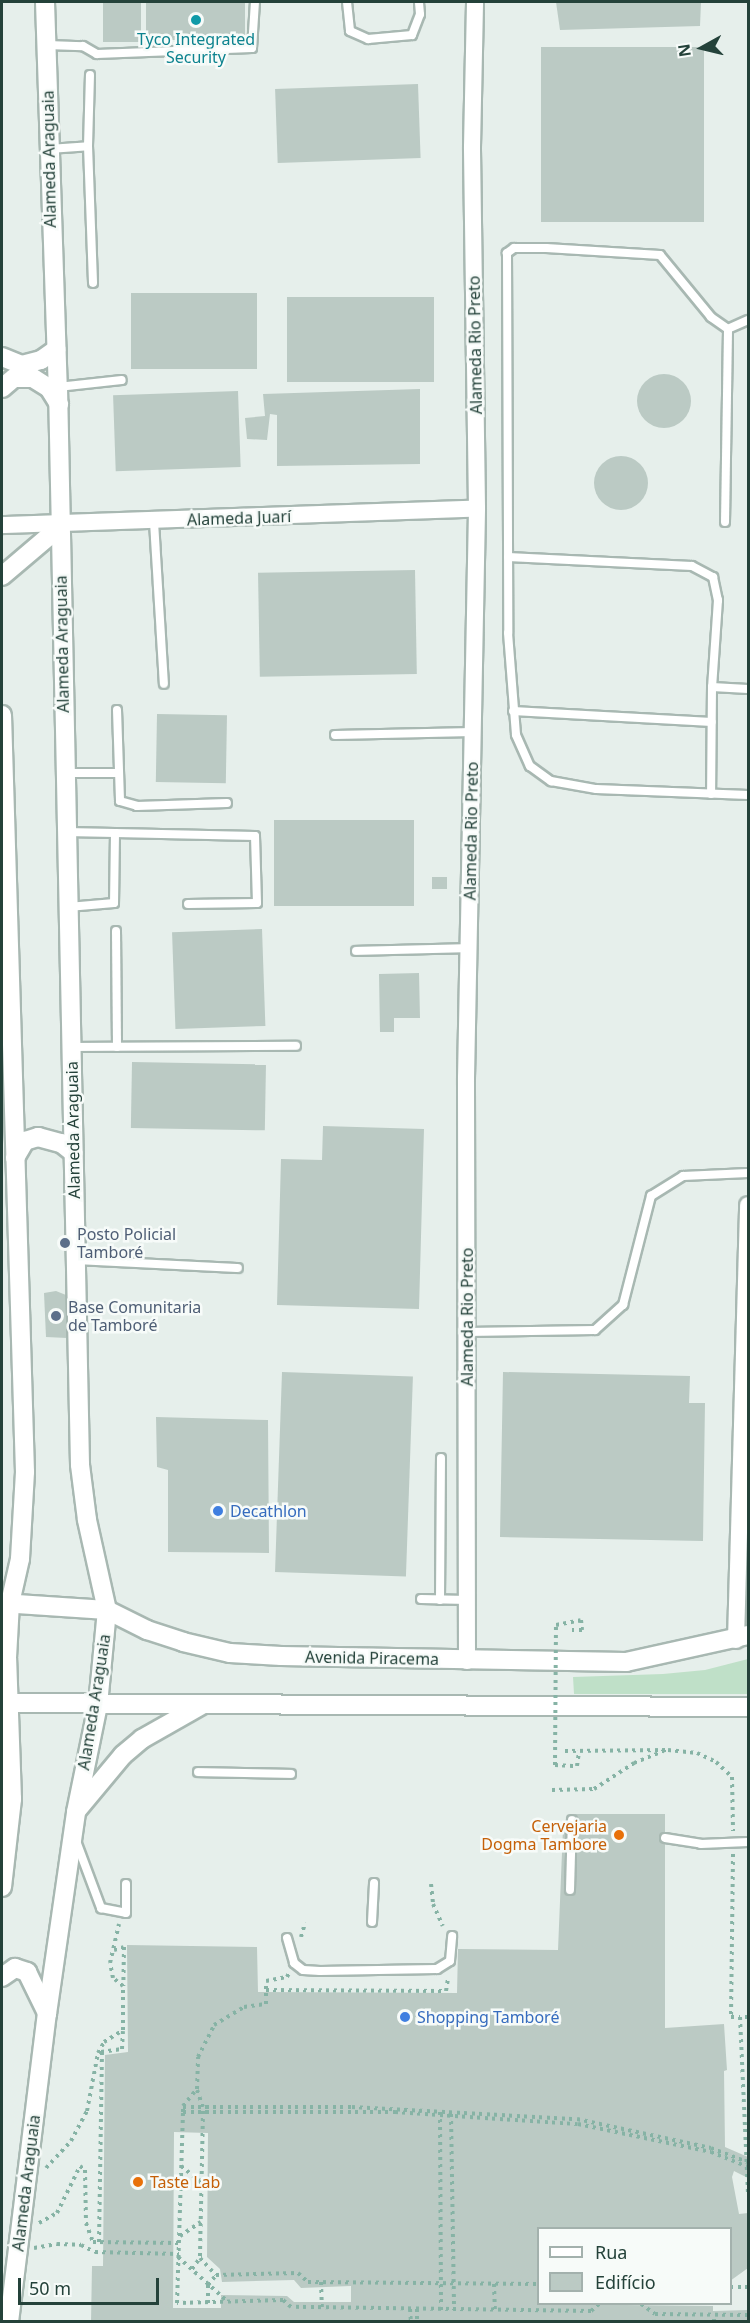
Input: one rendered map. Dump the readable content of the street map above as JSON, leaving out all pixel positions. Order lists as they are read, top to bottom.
{
  "streets": {
    "street": [
      "Alameda Araguaia",
      "Alameda Rio Preto",
      "Alameda Juarí",
      "Avenida Piracema"
    ]
  },
  "crossings": [
    ["Alameda Araguaia", "Alameda Juarí"],
    ["Alameda Araguaia", "Avenida Piracema"],
    ["Alameda Rio Preto", "Alameda Juarí"],
    ["Alameda Rio Preto", "Avenida Piracema"]
  ],
  "places": [
    "Tyco Integrated Security",
    "Posto Policial Tamboré",
    "Base Comunitaria de Tamboré",
    "Decathlon",
    "Cervejaria Dogma Tambore",
    "Shopping Tamboré",
    "Taste Lab"
  ],
  "legend": ["Rua", "Edifício"],
  "scale_bar": "50 m",
  "north": "left"
}
